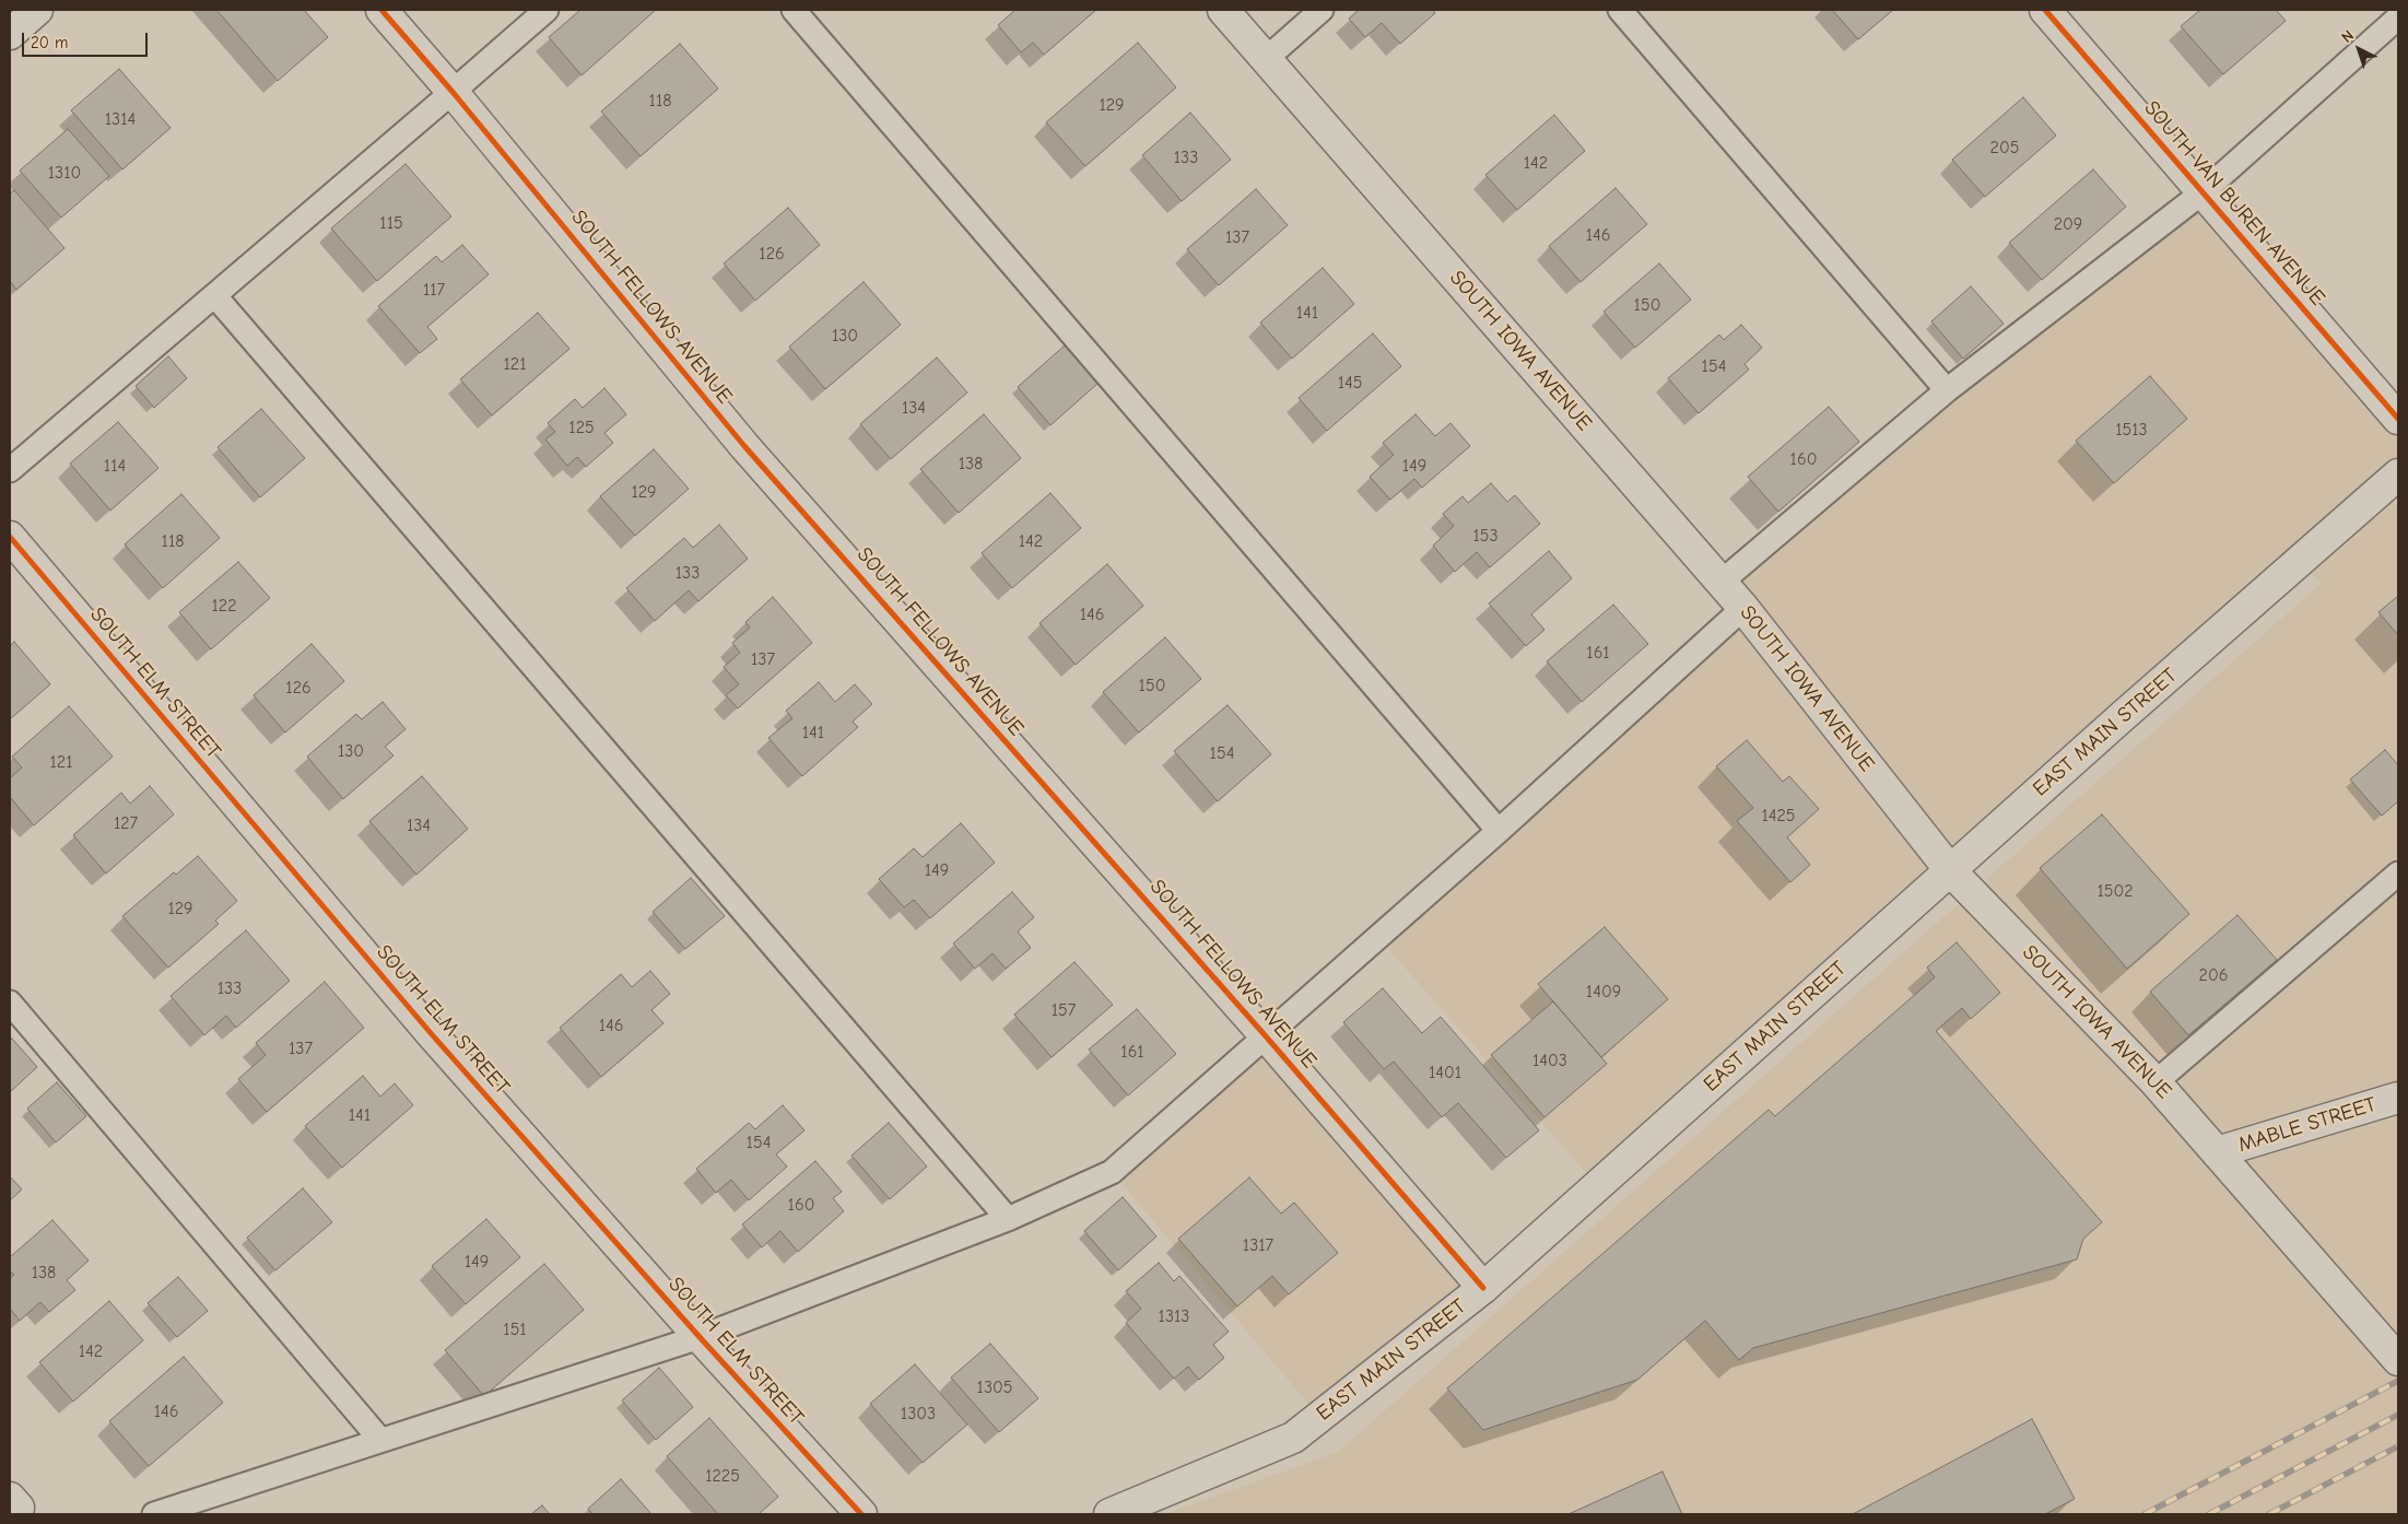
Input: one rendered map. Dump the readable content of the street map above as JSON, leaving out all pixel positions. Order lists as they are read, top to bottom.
{
  "streets": {
    "street": [
      "SOUTH VAN BUREN AVENUE",
      "SOUTH FELLOWS AVENUE",
      "SOUTH IOWA AVENUE",
      "SOUTH ELM STREET",
      "EAST MAIN STREET",
      "MABLE STREET"
    ]
  },
  "crossings": [
    ["SOUTH FELLOWS AVENUE", "EAST MAIN STREET"],
    ["SOUTH IOWA AVENUE", "EAST MAIN STREET"],
    ["SOUTH IOWA AVENUE", "MABLE STREET"]
  ],
  "house_numbers": [
    "118",
    "129",
    "1314",
    "205",
    "133",
    "142",
    "1310",
    "115",
    "209",
    "146",
    "137",
    "126",
    "117",
    "150",
    "141",
    "130",
    "121",
    "154",
    "145",
    "134",
    "125",
    "1513",
    "160",
    "138",
    "114",
    "149",
    "129",
    "153",
    "118",
    "142",
    "133",
    "122",
    "146",
    "161",
    "137",
    "150",
    "126",
    "141",
    "130",
    "154",
    "121",
    "1425",
    "127",
    "134",
    "149",
    "1502",
    "129",
    "206",
    "133",
    "1409",
    "157",
    "146",
    "137",
    "161",
    "1403",
    "1401",
    "141",
    "154",
    "160",
    "1317",
    "149",
    "138",
    "1313",
    "151",
    "142",
    "1305",
    "146",
    "1303",
    "1225"
  ],
  "scale_bar": "20 m",
  "north": "top left"
}
